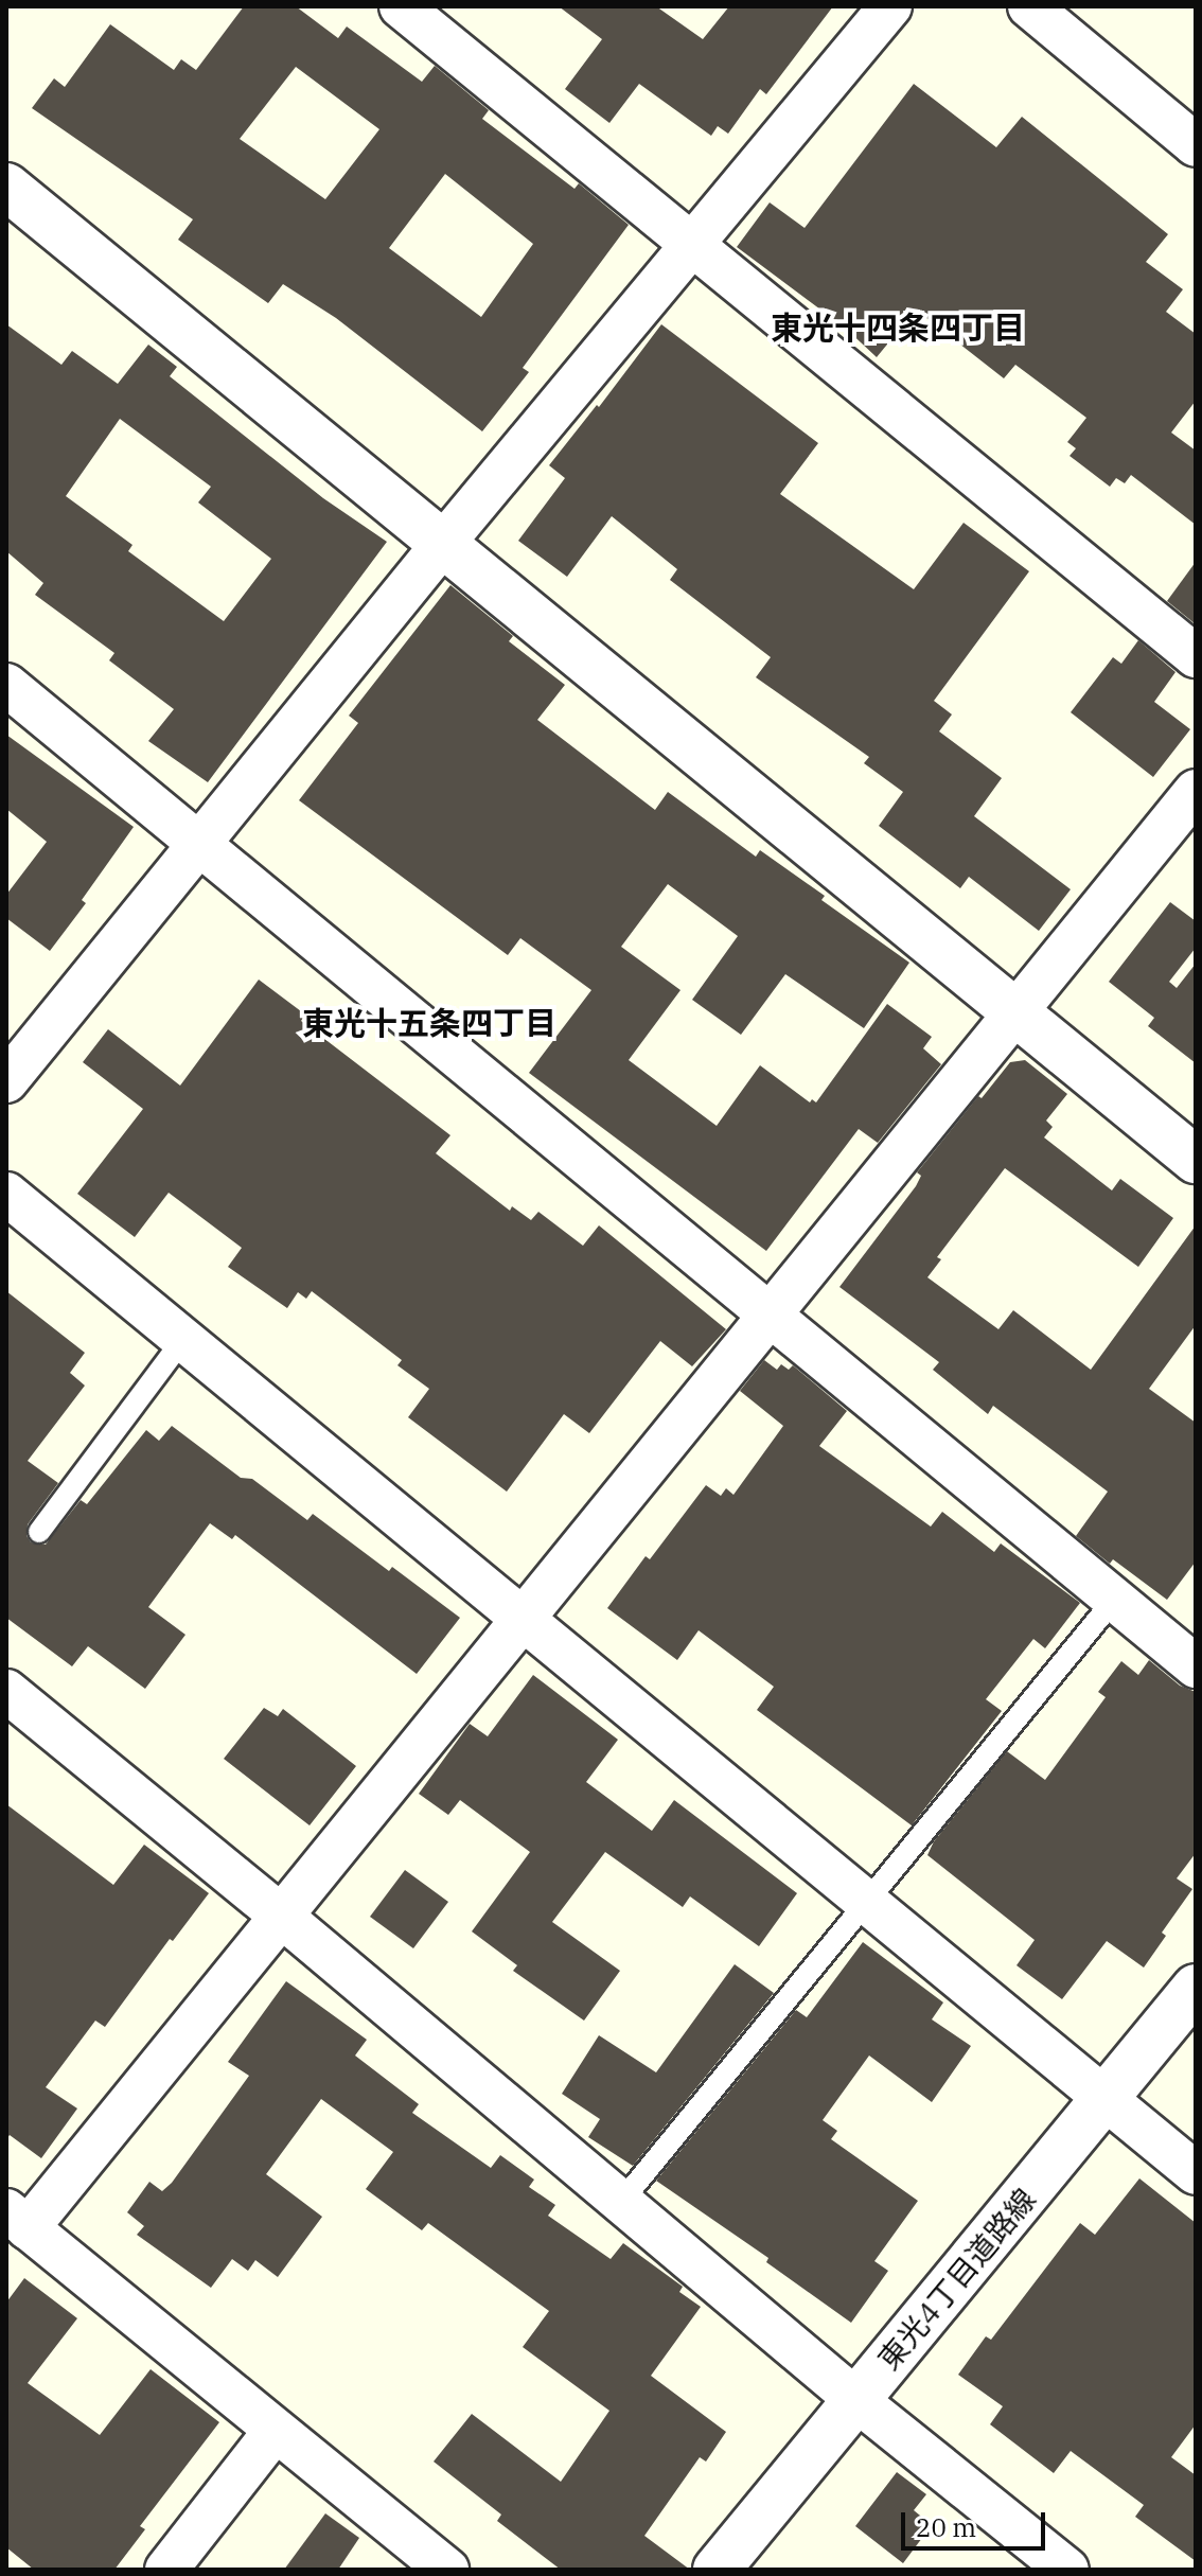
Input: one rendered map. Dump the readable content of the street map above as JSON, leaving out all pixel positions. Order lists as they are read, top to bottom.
{
  "streets": {
    "street": ["東光4丁目道路線"]
  },
  "districts": ["東光十四条四丁目", "東光十五条四丁目"],
  "scale_bar": "20 m"
}
